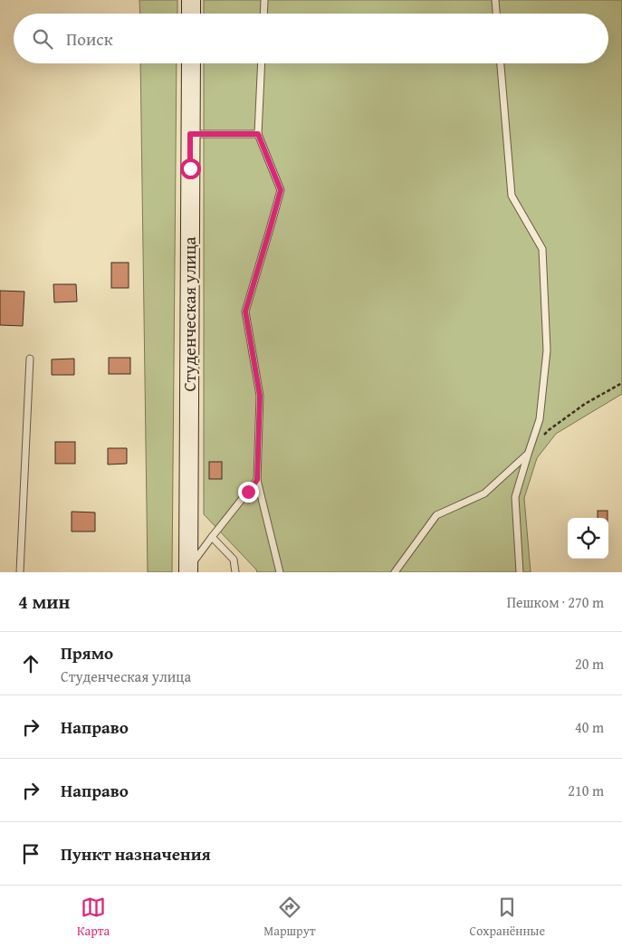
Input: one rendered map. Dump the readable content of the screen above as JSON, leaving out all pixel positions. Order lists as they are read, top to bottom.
{
  "streets": {
    "main road": ["Студенческая улица"]
  },
  "page": {
    "search": "Поиск",
    "heading": ["4 мин", "Пешком · 270 m"],
    "list": [
      ["Прямо", "Студенческая улица", "20 m"],
      ["Направо", "40 m"],
      ["Направо", "210 m"],
      "Пункт назначения"
    ],
    "nav": ["Карта", "Маршрут", "Сохранённые"]
  }
}
